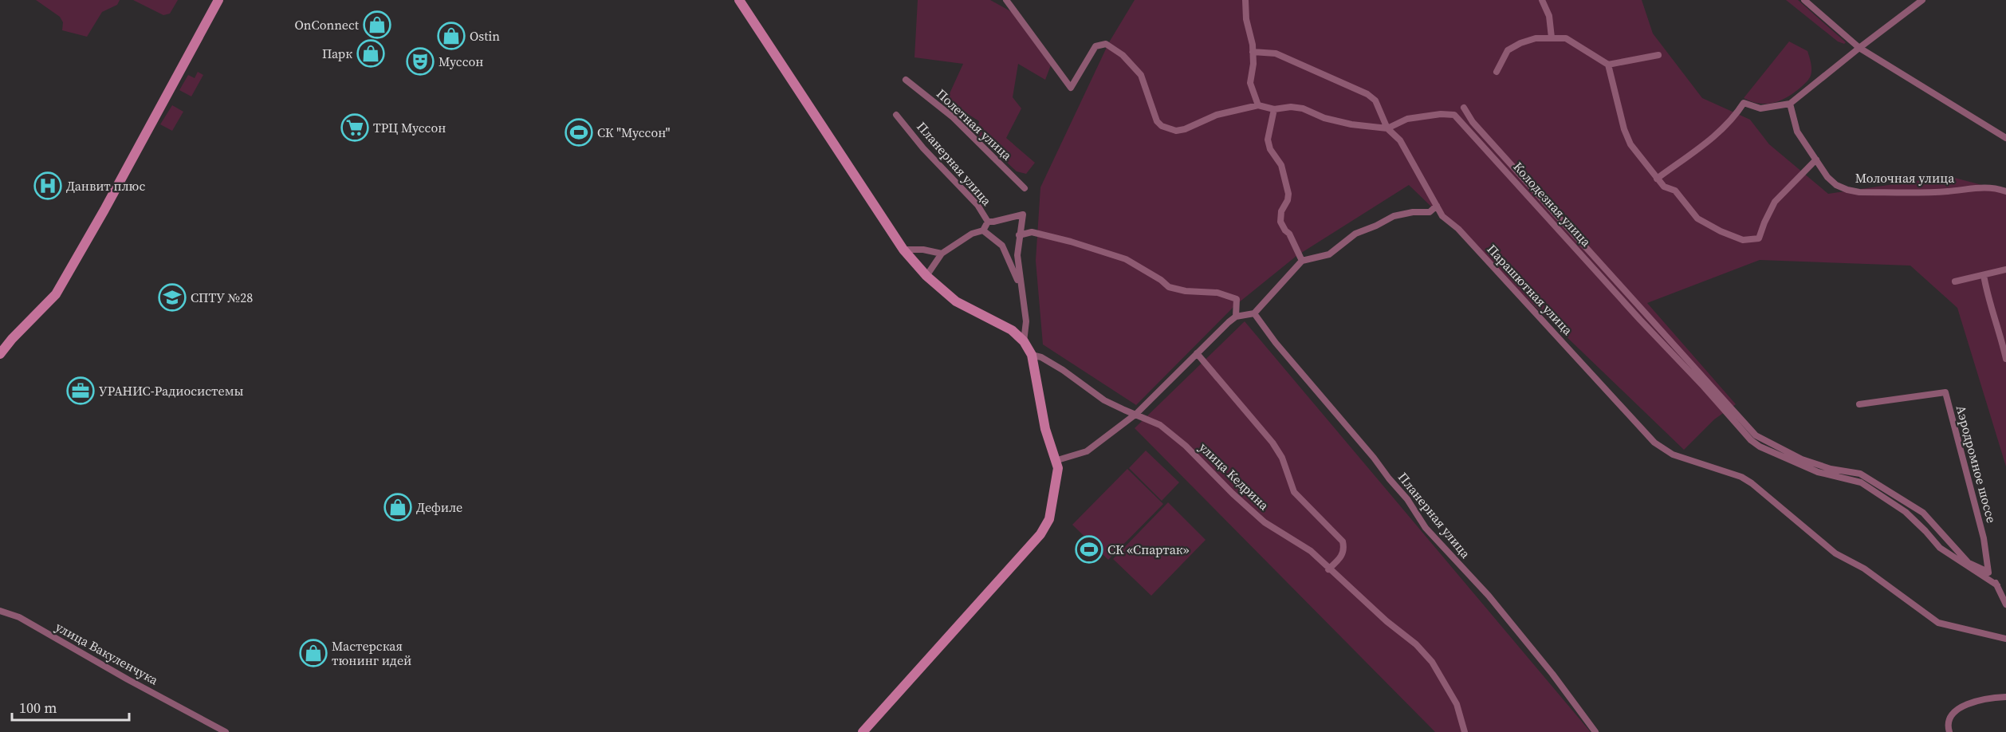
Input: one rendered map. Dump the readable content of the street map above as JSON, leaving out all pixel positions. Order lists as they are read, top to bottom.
{
  "streets": {
    "street": [
      "Полетная улица",
      "Планерная улица",
      "Молочная улица",
      "Колодезная улица",
      "Парашютная улица",
      "Аэродромное шоссе",
      "улица Кедрина",
      "улица Вакуленчука"
    ]
  },
  "crossings": [
    ["Колодезная улица", "Парашютная улица"],
    ["Колодезная улица", "Аэродромное шоссе"]
  ],
  "places": {
    "shop": [
      "OnConnect",
      "Ostin",
      "Парк",
      "Дефиле",
      "Мастерская тюнинг идей"
    ],
    "theatre": ["Муссон"],
    "supermarket": ["ТРЦ Муссон"],
    "sports": ["СК \"Муссон\"", "СК «Спартак»"],
    "hospital": ["Данвит плюс"],
    "school or university": ["СПТУ №28"],
    "office": ["УРАНИС-Радиосистемы"]
  },
  "scale_bar": "100 m"
}
